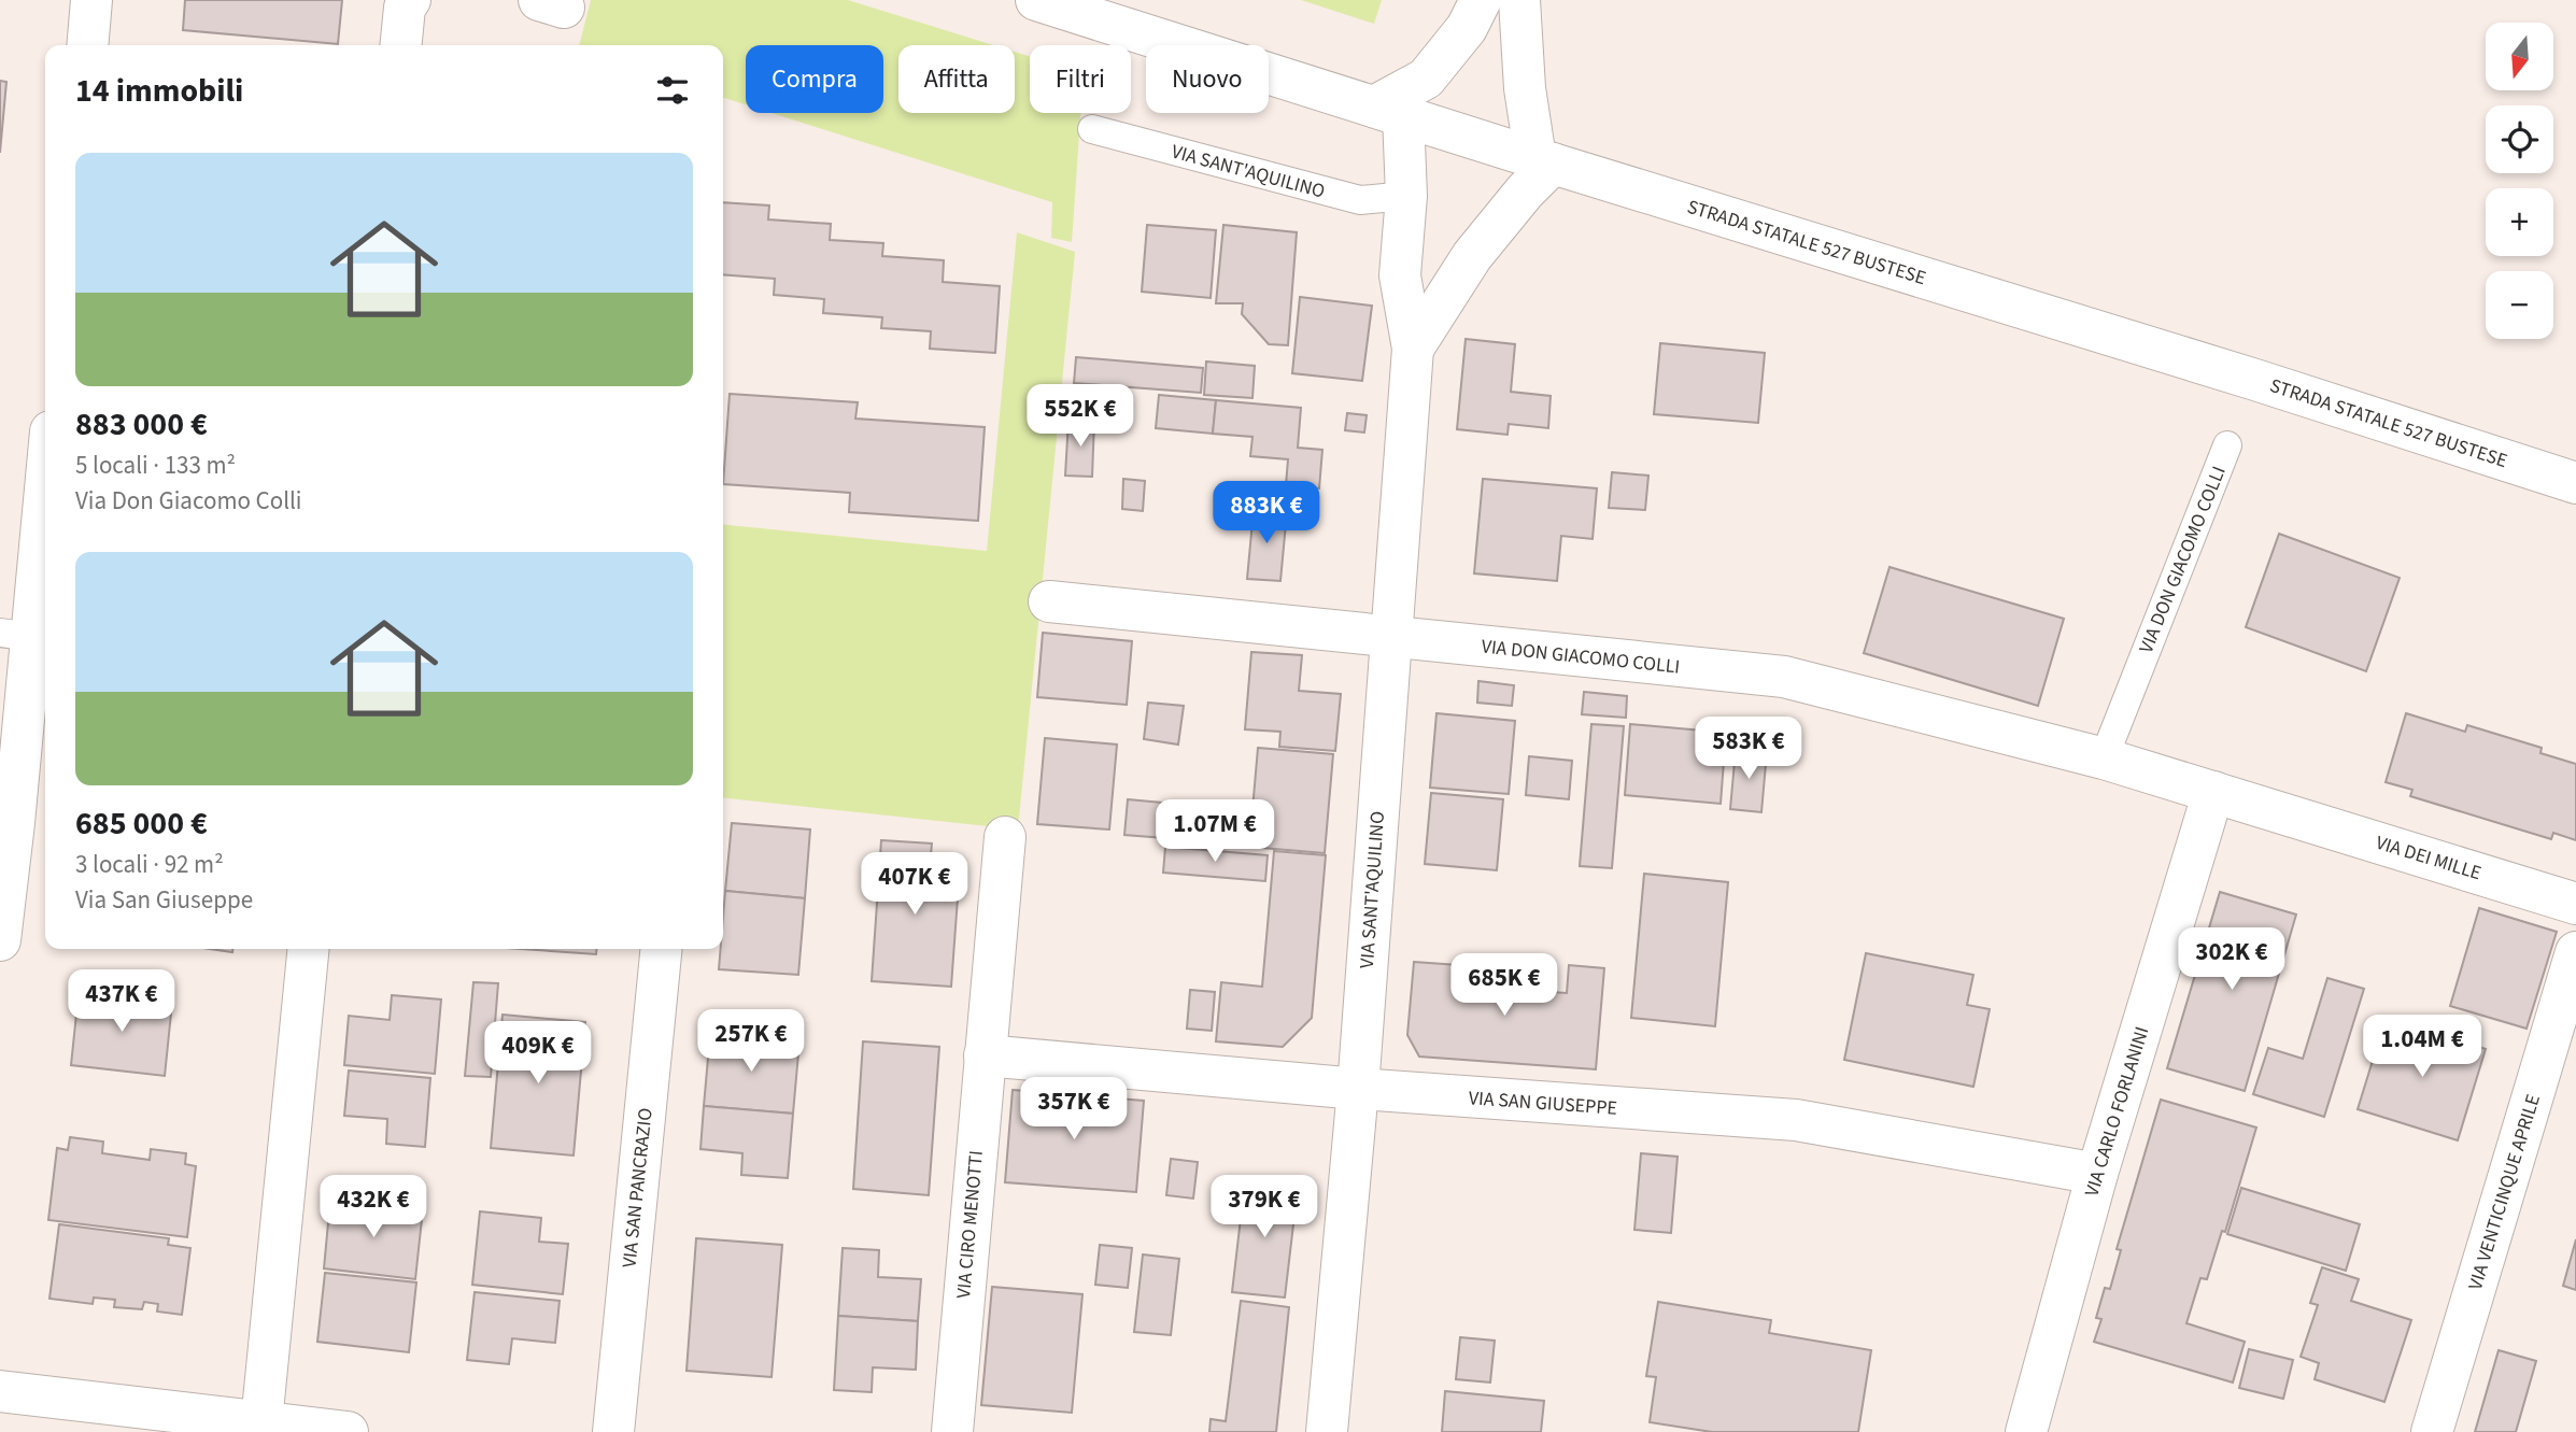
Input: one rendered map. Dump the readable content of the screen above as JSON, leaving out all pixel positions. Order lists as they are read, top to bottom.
{
  "streets": {
    "street": [
      "VIA SANT'AQUILINO",
      "STRADA STATALE 527 BUSTESE",
      "VIA DON GIACOMO COLLI",
      "VIA DEI MILLE",
      "VIA SAN GIUSEPPE",
      "VIA CARLO FORLANINI",
      "VIA SAN PANCRAZIO",
      "VIA VENTICINQUE APRILE",
      "VIA CIRO MENOTTI"
    ]
  },
  "crossings": [
    ["VIA SANT'AQUILINO", "STRADA STATALE 527 BUSTESE"],
    ["VIA SANT'AQUILINO", "VIA DON GIACOMO COLLI"],
    ["VIA SANT'AQUILINO", "VIA SAN GIUSEPPE"],
    ["VIA DON GIACOMO COLLI", "VIA DEI MILLE"],
    ["VIA DON GIACOMO COLLI", "VIA CARLO FORLANINI"],
    ["VIA SAN GIUSEPPE", "VIA CARLO FORLANINI"],
    ["VIA SAN GIUSEPPE", "VIA CIRO MENOTTI"]
  ],
  "north": "bottom",
  "page": {
    "map_buttons": ["+", "−"],
    "chip": [
      "Compra",
      "Affitta",
      "Filtri",
      "Nuovo"
    ],
    "heading": "14 immobili",
    "list": [
      {
        "name": "883 000 €",
        "note": "5 locali · 133 m² · Via Don Giacomo Colli"
      },
      {
        "name": "685 000 €",
        "note": "3 locali · 92 m² · Via San Giuseppe"
      }
    ],
    "price": [
      "552K €",
      "883K €",
      "583K €",
      "1.07M €",
      "407K €",
      "302K €",
      "685K €",
      "437K €",
      "257K €",
      "1.04M €",
      "409K €",
      "357K €",
      "432K €",
      "379K €"
    ]
  }
}
